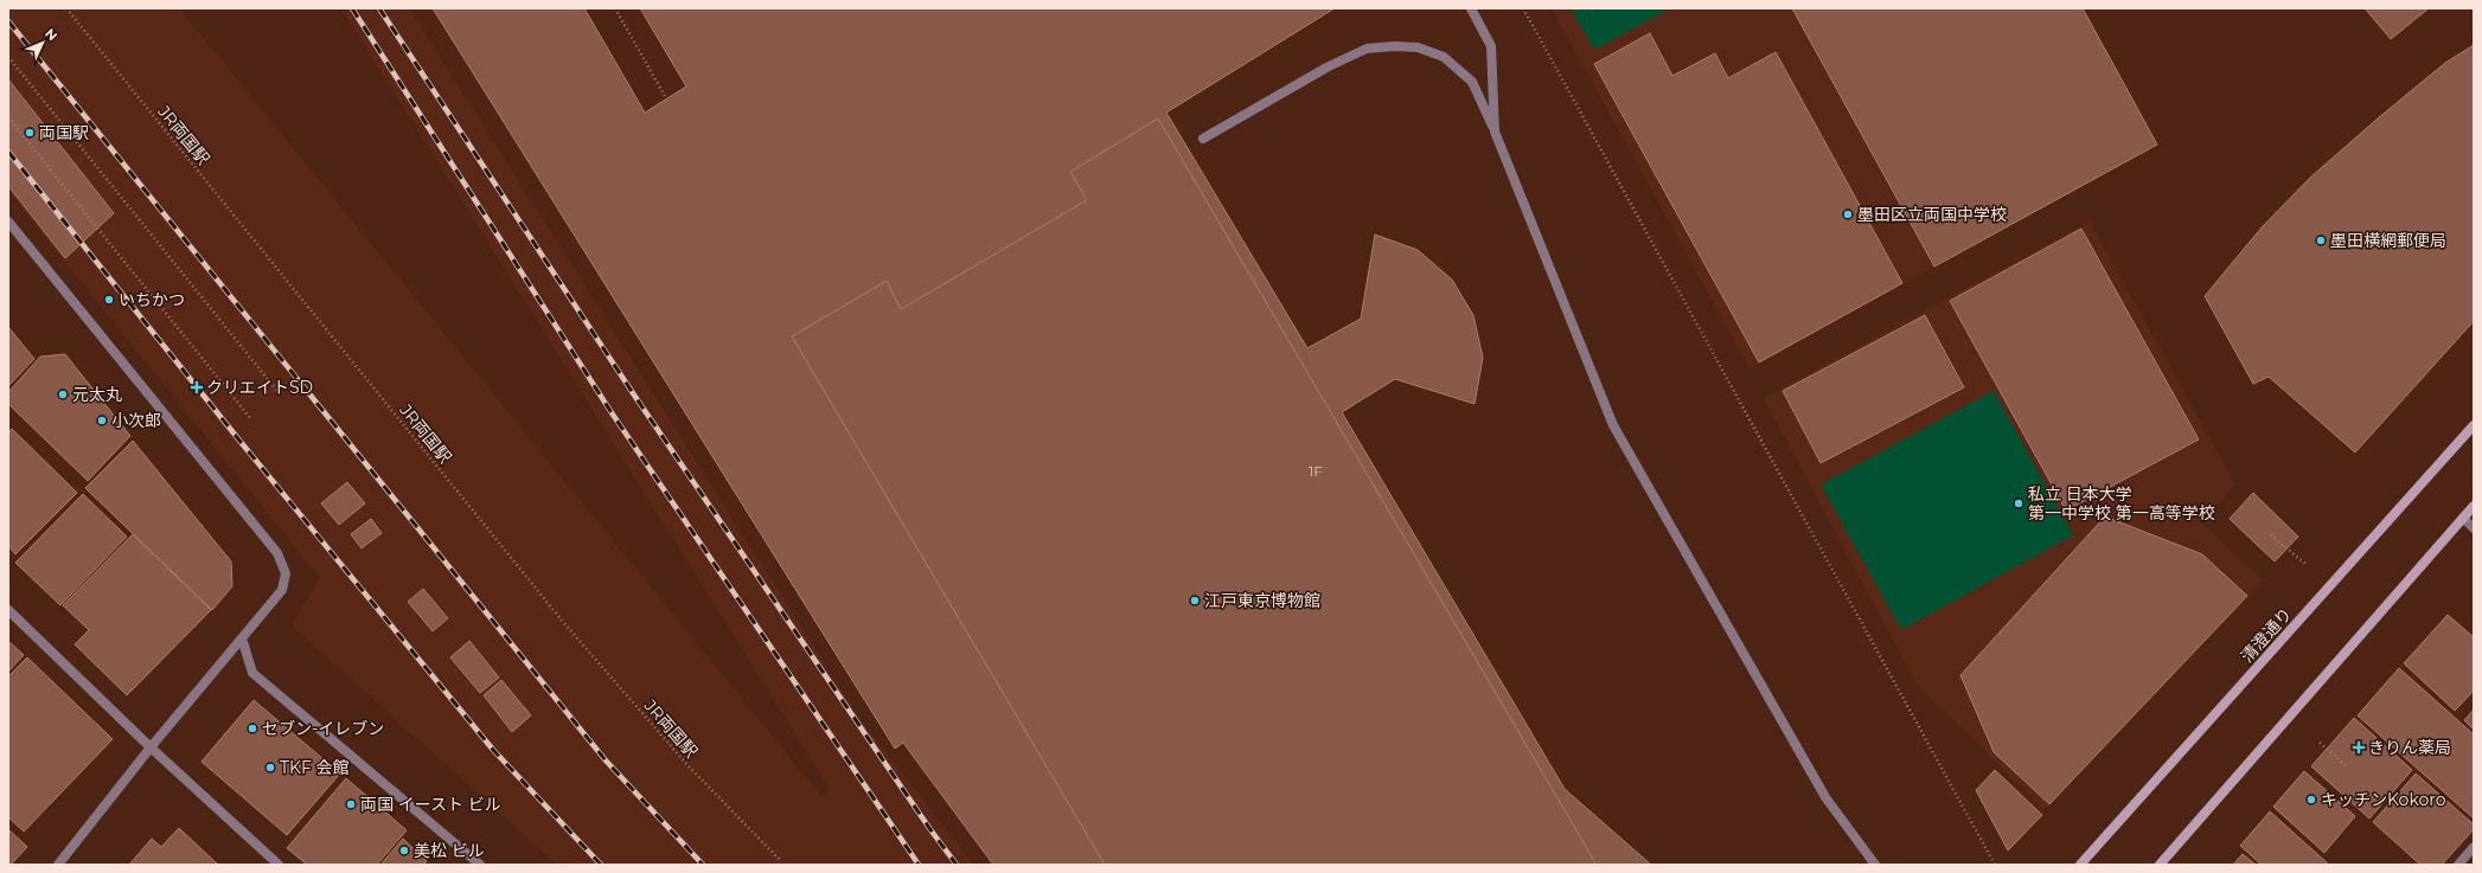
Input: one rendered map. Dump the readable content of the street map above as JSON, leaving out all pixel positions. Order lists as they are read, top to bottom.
{
  "streets": {
    "main road": ["清澄通り"],
    "path": ["JR両国駅"]
  },
  "places": {
    "other": [
      "両国駅",
      "墨田区立両国中学校",
      "墨田横網郵便局",
      "いちかつ",
      "元太丸",
      "小次郎",
      "私立 日本大学 第一中学校 第一高等学校",
      "江戸東京博物館",
      "セブン-イレブン",
      "TKF 会館",
      "キッチンKokoro",
      "両国 イースト ビル",
      "美松 ビル"
    ],
    "health": ["クリエイトSD", "きりん薬局"]
  },
  "house_numbers": ["1F"],
  "north": "top right"
}
